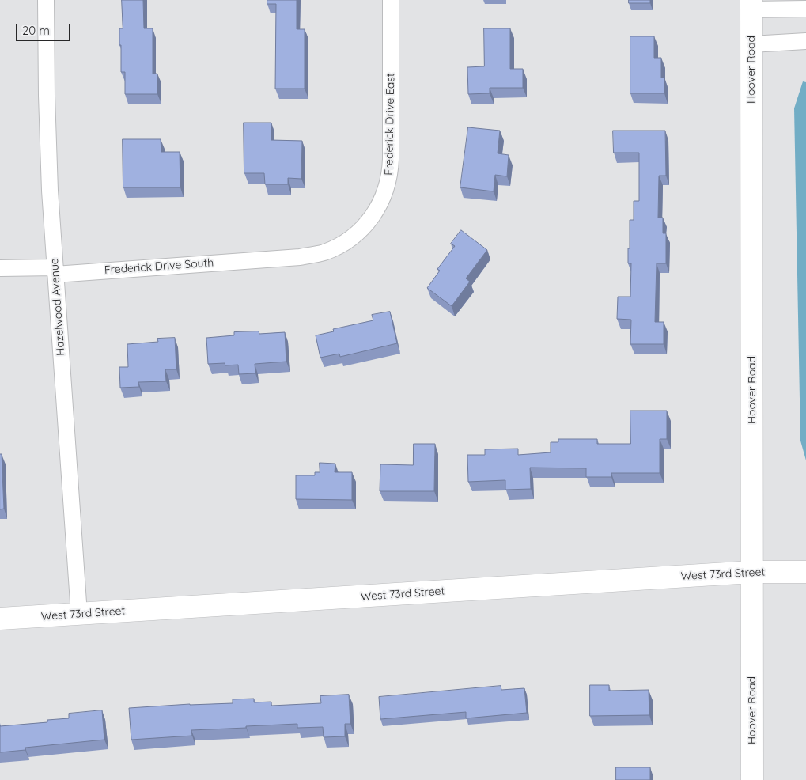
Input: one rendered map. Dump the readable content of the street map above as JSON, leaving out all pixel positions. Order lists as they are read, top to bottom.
{
  "streets": {
    "main road": ["Hoover Road", "West 73rd Street"],
    "street": ["Frederick Drive East", "Frederick Drive South", "Hazelwood Avenue"]
  },
  "crossings": [
    ["Hoover Road", "West 73rd Street"],
    ["Frederick Drive East", "Frederick Drive South"],
    ["Frederick Drive South", "Hazelwood Avenue"],
    ["Hazelwood Avenue", "West 73rd Street"]
  ],
  "scale_bar": "20 m"
}
